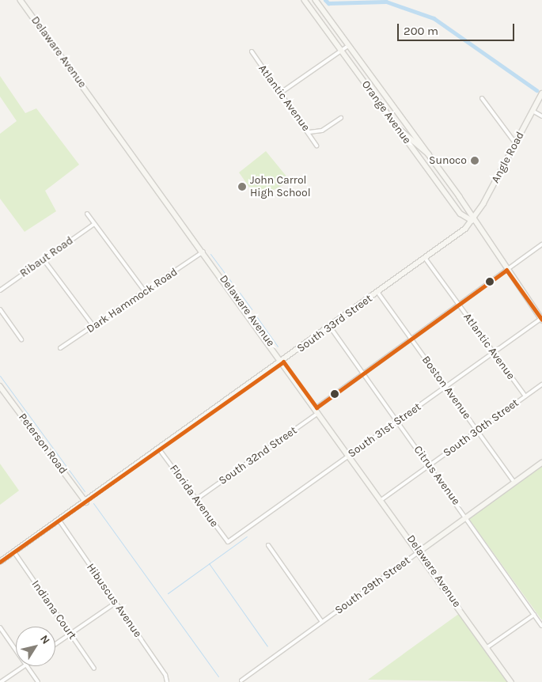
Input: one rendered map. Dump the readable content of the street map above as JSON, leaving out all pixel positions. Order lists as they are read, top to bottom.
{
  "streets": {
    "street": [
      "Delaware Avenue",
      "Atlantic Avenue",
      "Orange Avenue",
      "Angle Road",
      "Ribaut Road",
      "Dark Hammock Road",
      "South 33rd Street",
      "Boston Avenue",
      "South 30th Street",
      "South 31st Street",
      "Peterson Road",
      "South 32nd Street",
      "Citrus Avenue",
      "Florida Avenue",
      "South 29th Street",
      "Hibuscus Avenue",
      "Indiana Court"
    ]
  },
  "crossings": [
    ["Delaware Avenue", "Dark Hammock Road"],
    ["Delaware Avenue", "South 33rd Street"],
    ["Delaware Avenue", "South 30th Street"],
    ["Delaware Avenue", "South 31st Street"],
    ["Delaware Avenue", "South 32nd Street"],
    ["Delaware Avenue", "South 29th Street"],
    ["Atlantic Avenue", "South 33rd Street"],
    ["Atlantic Avenue", "South 30th Street"],
    ["Atlantic Avenue", "South 31st Street"],
    ["Atlantic Avenue", "South 32nd Street"],
    ["Orange Avenue", "Angle Road"],
    ["Orange Avenue", "South 33rd Street"],
    ["Orange Avenue", "South 31st Street"],
    ["Orange Avenue", "South 32nd Street"],
    ["Angle Road", "South 33rd Street"],
    ["South 33rd Street", "Boston Avenue"],
    ["South 33rd Street", "Peterson Road"],
    ["South 33rd Street", "Citrus Avenue"],
    ["South 33rd Street", "Florida Avenue"],
    ["South 33rd Street", "Hibuscus Avenue"],
    ["South 33rd Street", "Indiana Court"],
    ["Boston Avenue", "South 30th Street"],
    ["Boston Avenue", "South 31st Street"],
    ["Boston Avenue", "South 32nd Street"],
    ["Boston Avenue", "South 29th Street"],
    ["South 30th Street", "Citrus Avenue"],
    ["South 31st Street", "Citrus Avenue"],
    ["South 31st Street", "Florida Avenue"],
    ["South 32nd Street", "Citrus Avenue"],
    ["South 32nd Street", "Florida Avenue"],
    ["Citrus Avenue", "South 29th Street"]
  ],
  "places": ["Sunoco", "John Carrol High School"],
  "scale_bar": "200 m",
  "north": "top right"
}
